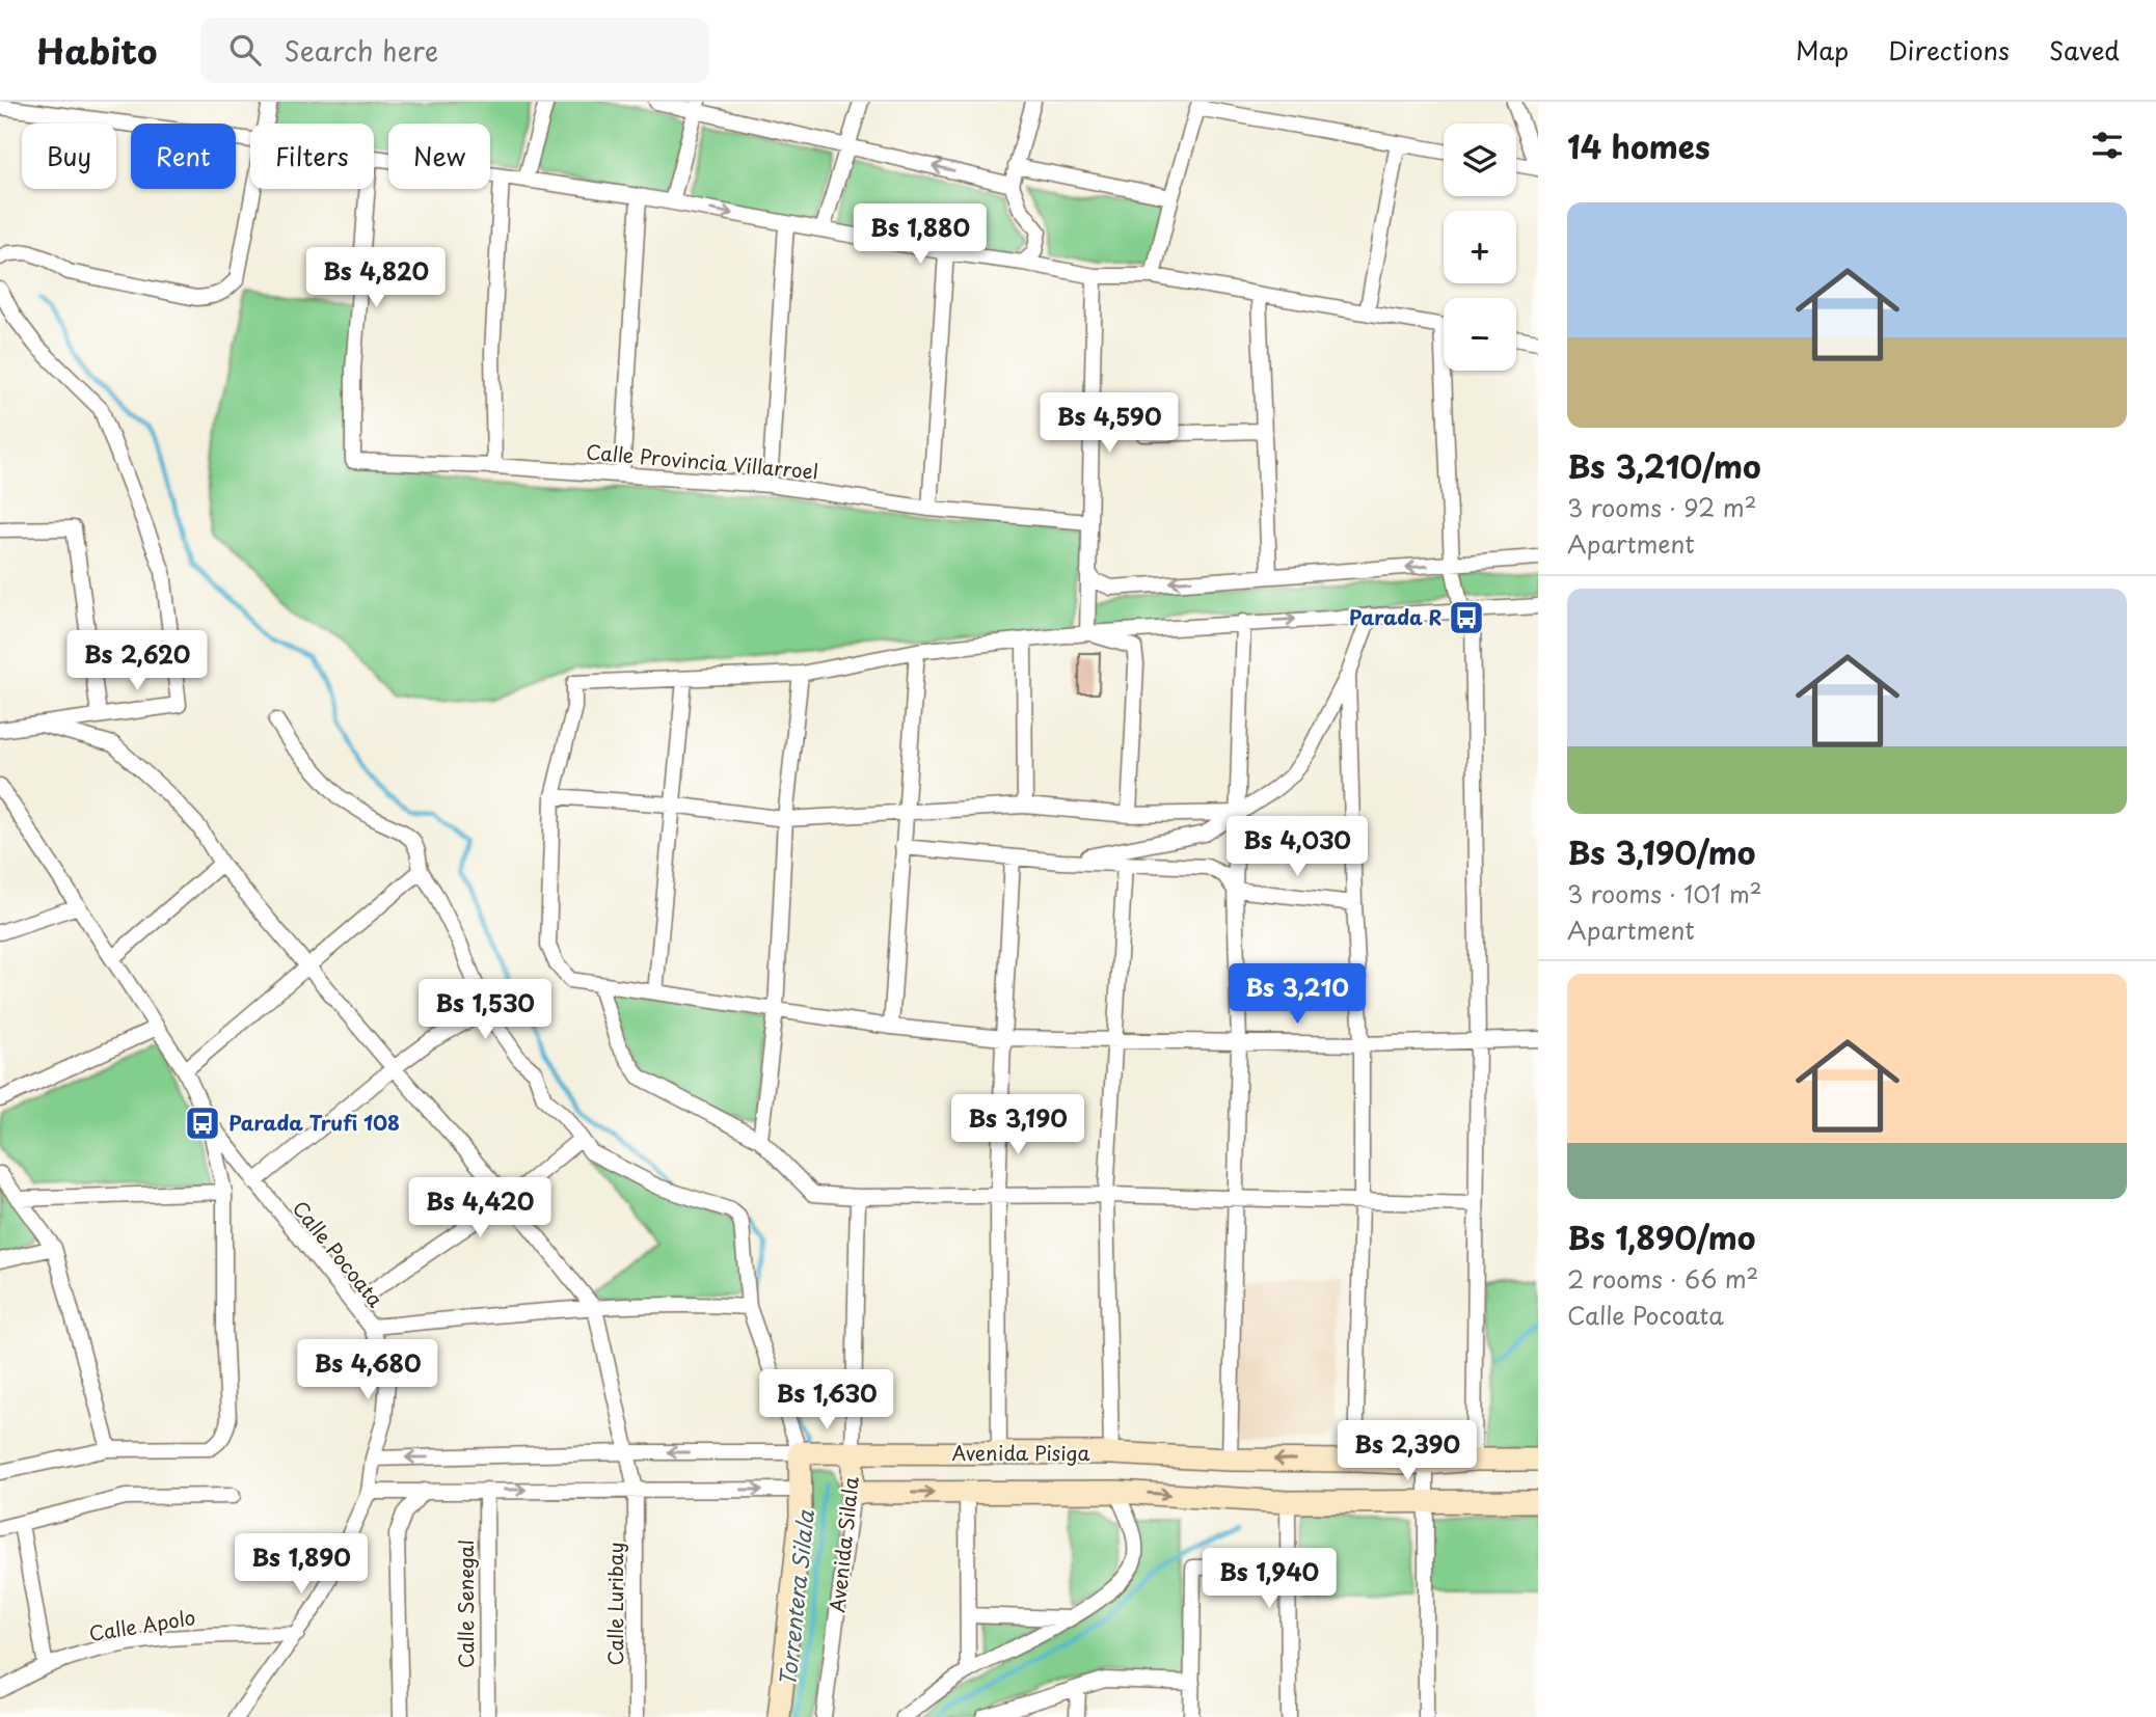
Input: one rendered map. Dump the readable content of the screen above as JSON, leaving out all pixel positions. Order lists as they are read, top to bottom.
{
  "streets": {
    "street": [
      "Calle Provincia Villarroel",
      "Calle Pocoata",
      "Avenida Pisiga",
      "Avenida Silala",
      "Calle Senegal",
      "Calle Luribay",
      "Calle Apolo"
    ]
  },
  "crossings": [
    ["Calle Pocoata", "Avenida Pisiga"],
    ["Calle Pocoata", "Calle Apolo"],
    ["Avenida Pisiga", "Avenida Silala"],
    ["Avenida Pisiga", "Calle Luribay"]
  ],
  "water": ["Torrentera Silala"],
  "places": {
    "bus stop": ["Parada R", "Parada Trufi 108"]
  },
  "page": {
    "header": "Habito",
    "search": "Search here",
    "nav": ["Map", "Directions", "Saved"],
    "heading": "14 homes",
    "map_buttons": ["+", "−"],
    "chip": [
      "Buy",
      "Rent",
      "Filters",
      "New"
    ],
    "list": [
      {
        "name": "Bs 3,210/mo",
        "note": "3 rooms · 92 m² · Apartment"
      },
      {
        "name": "Bs 3,190/mo",
        "note": "3 rooms · 101 m² · Apartment"
      },
      {
        "name": "Bs 1,890/mo",
        "note": "2 rooms · 66 m² · Calle Pocoata"
      }
    ],
    "price": [
      "Bs 1,880",
      "Bs 4,820",
      "Bs 4,590",
      "Bs 2,620",
      "Bs 4,030",
      "Bs 3,210",
      "Bs 1,530",
      "Bs 3,190",
      "Bs 4,420",
      "Bs 4,680",
      "Bs 1,630",
      "Bs 2,390",
      "Bs 1,890",
      "Bs 1,940"
    ]
  }
}
